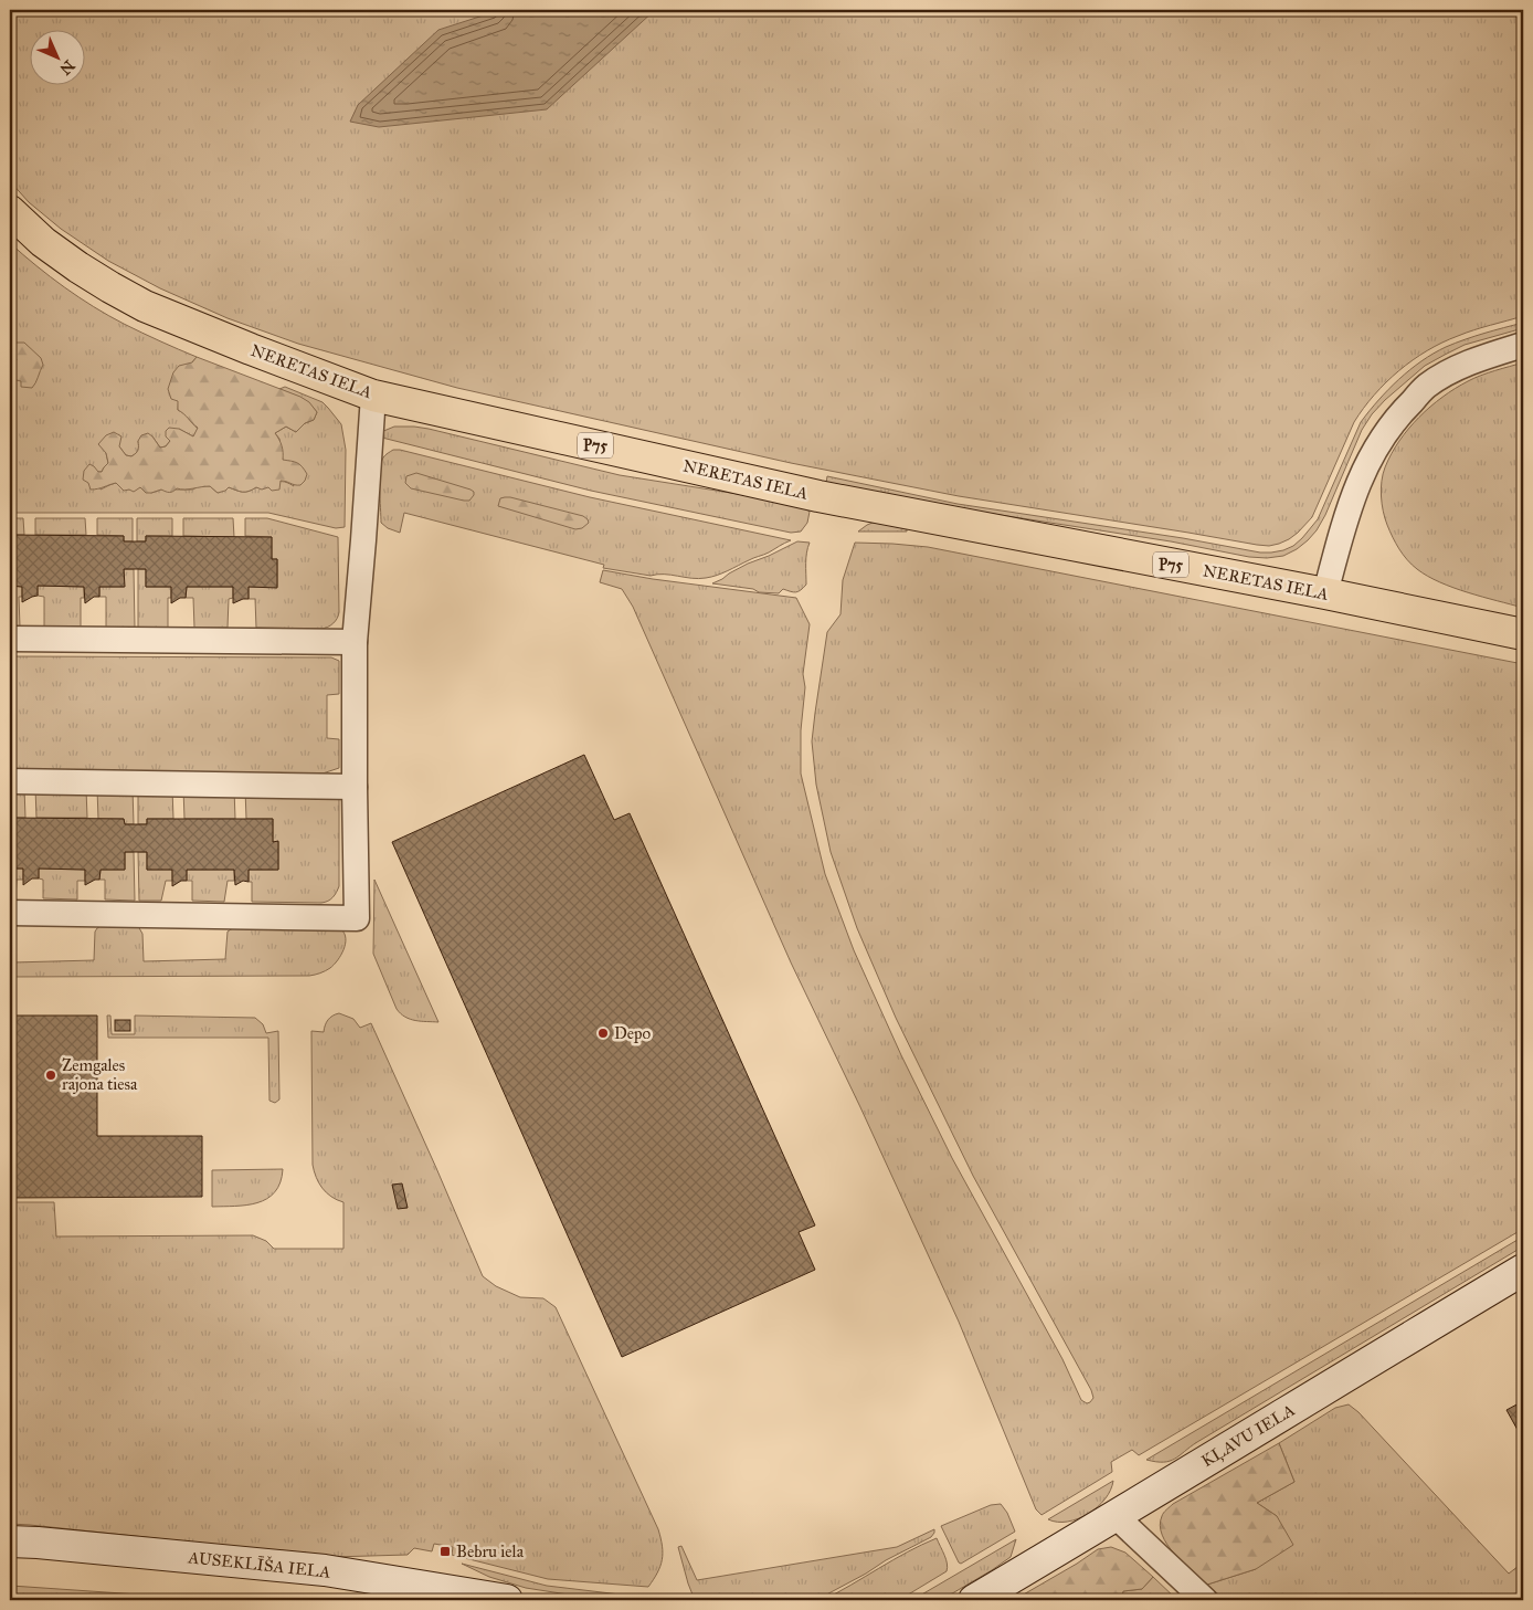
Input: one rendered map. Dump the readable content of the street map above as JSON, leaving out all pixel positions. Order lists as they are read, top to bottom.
{
  "streets": {
    "main road": ["NERETAS IELA", "P75"],
    "street": ["KĻAVU IELA", "AUSEKLĪŠA IELA"]
  },
  "places": {
    "other": ["Depo", "Zemgales rajona tiesa"],
    "transit": ["Bebru iela"]
  },
  "north": "bottom right"
}
